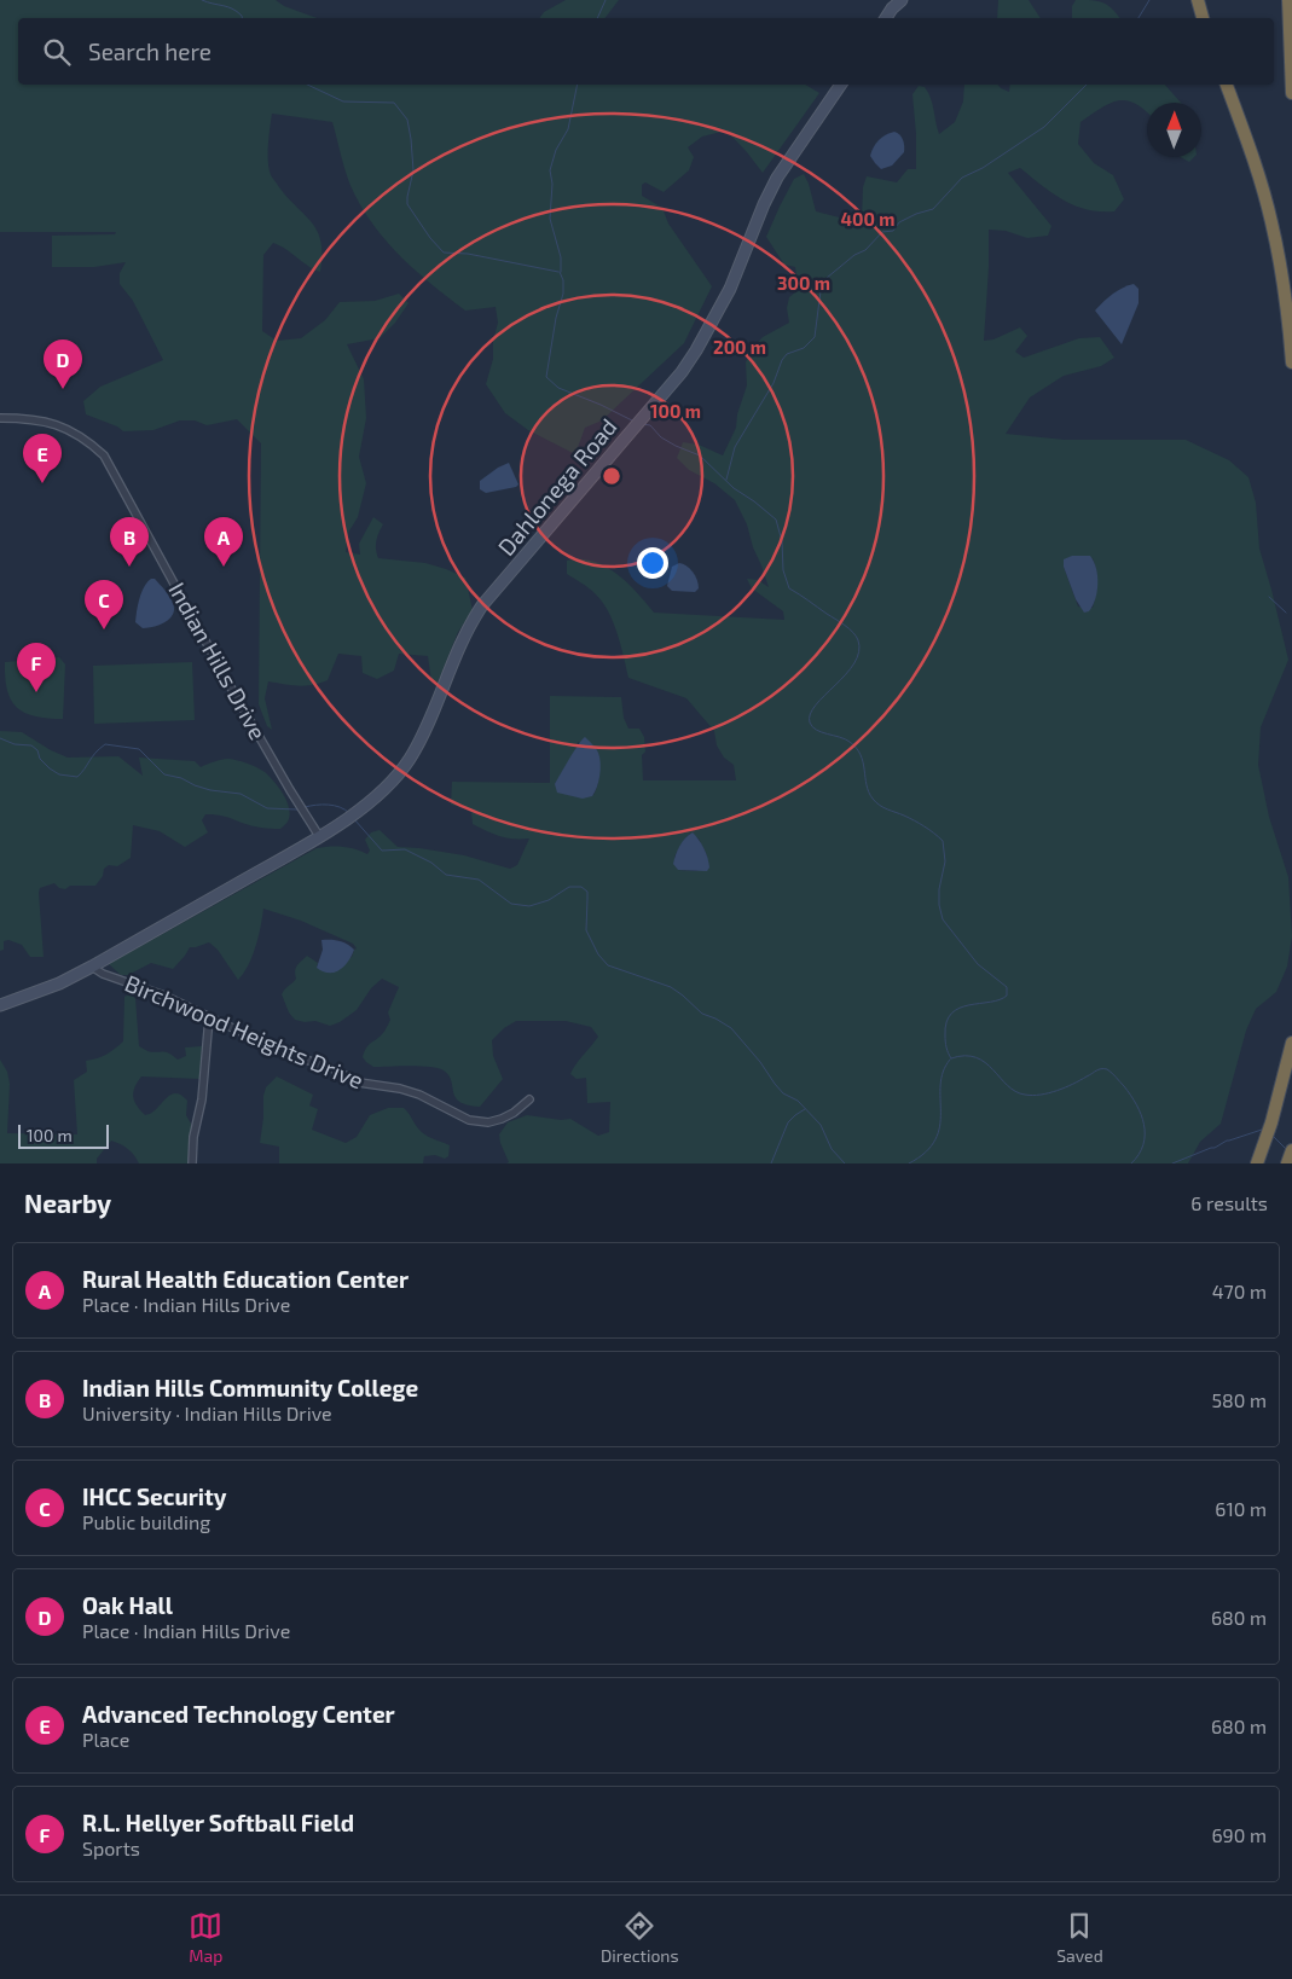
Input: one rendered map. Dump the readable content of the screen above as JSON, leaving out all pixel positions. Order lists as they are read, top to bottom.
{
  "streets": {
    "main road": ["Dahlonega Road"],
    "street": ["Indian Hills Drive", "Birchwood Heights Drive"]
  },
  "crossings": [
    ["Dahlonega Road", "Indian Hills Drive"],
    ["Dahlonega Road", "Birchwood Heights Drive"]
  ],
  "scale_bar": "100 m",
  "north": "top",
  "page": {
    "search": "Search here",
    "pins": [
      "D",
      "E",
      "A",
      "B",
      "C",
      "F"
    ],
    "scale": "100 m",
    "heading": ["Nearby", "6 results"],
    "list": [
      {
        "mark": "A",
        "name": "Rural Health Education Center",
        "note": "Place · Indian Hills Drive",
        "value": "470 m"
      },
      {
        "mark": "B",
        "name": "Indian Hills Community College",
        "note": "University · Indian Hills Drive",
        "value": "580 m"
      },
      {
        "mark": "C",
        "name": "IHCC Security",
        "note": "Public building",
        "value": "610 m"
      },
      {
        "mark": "D",
        "name": "Oak Hall",
        "note": "Place · Indian Hills Drive",
        "value": "680 m"
      },
      {
        "mark": "E",
        "name": "Advanced Technology Center",
        "note": "Place",
        "value": "680 m"
      },
      {
        "mark": "F",
        "name": "R.L. Hellyer Softball Field",
        "note": "Sports",
        "value": "690 m"
      }
    ],
    "nav": ["Map", "Directions", "Saved"]
  },
  "rings": [
    "400 m",
    "300 m",
    "200 m",
    "100 m"
  ]
}
